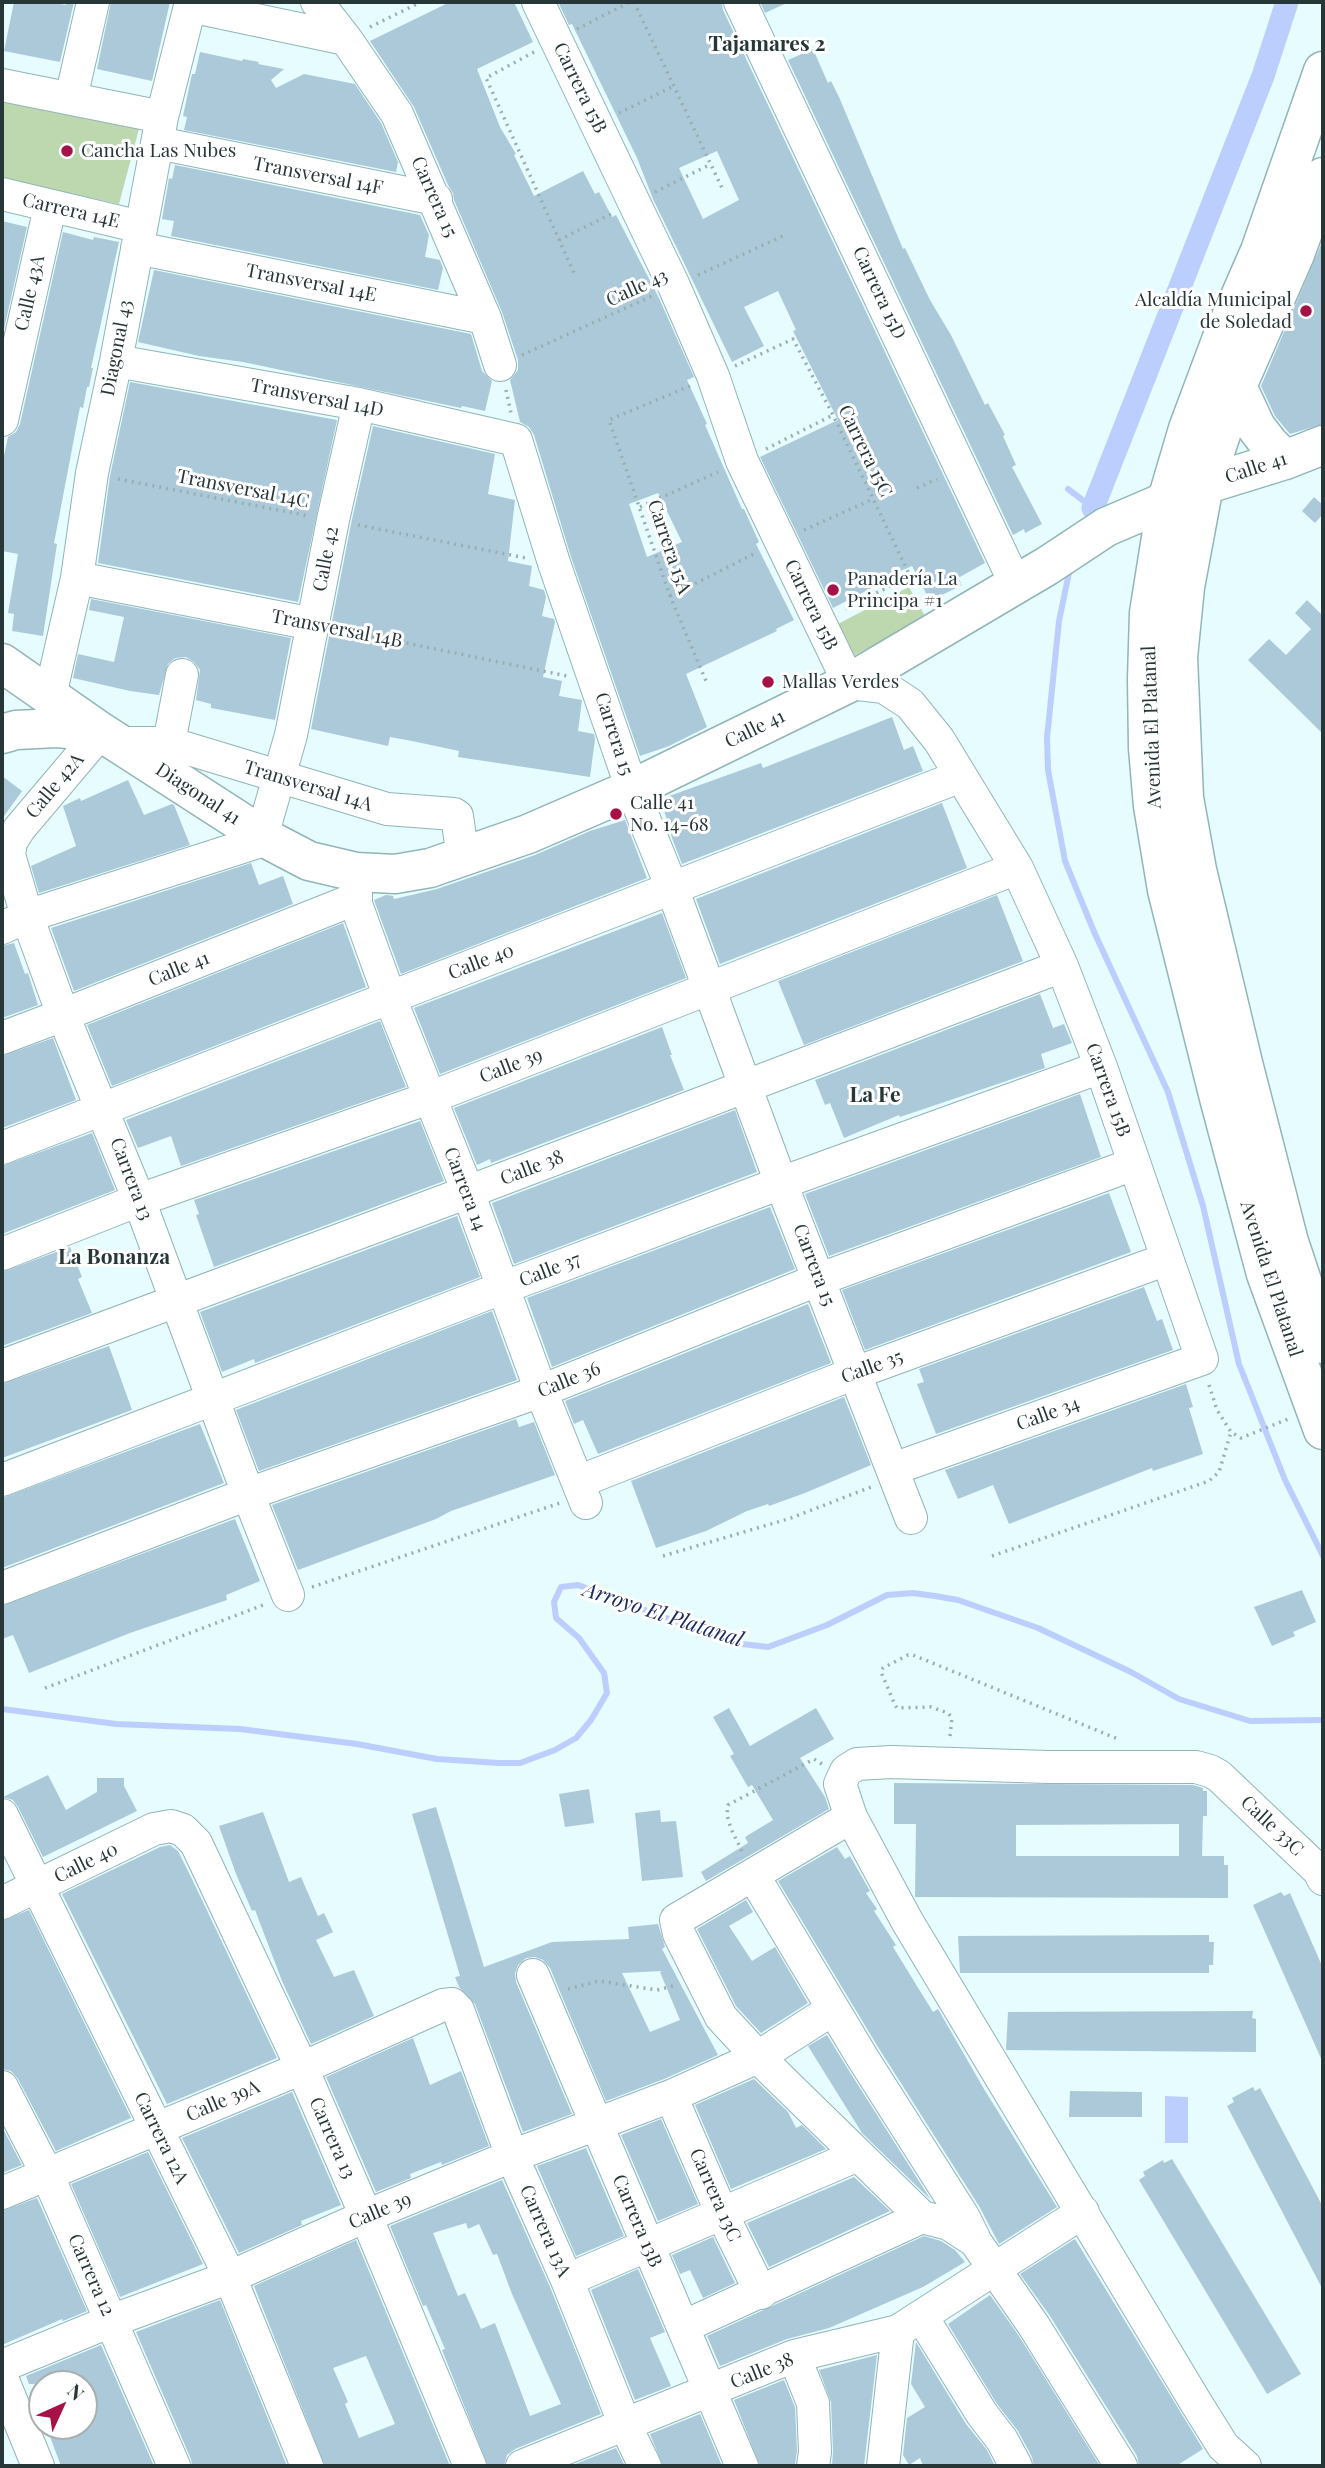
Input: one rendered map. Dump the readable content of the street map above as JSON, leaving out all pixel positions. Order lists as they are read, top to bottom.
{
  "streets": {
    "main road": ["Calle 41", "Avenida El Platanal", "Diagonal 41"],
    "street": [
      "Carrera 15B",
      "Transversal 14F",
      "Carrera 15",
      "Carrera 14E",
      "Transversal 14E",
      "Calle 43A",
      "Carrera 15D",
      "Diagonal 43",
      "Transversal 14D",
      "Calle 42",
      "Transversal 14B",
      "Calle 42A",
      "Transversal 14A",
      "Calle 40",
      "Calle 39",
      "Calle 38",
      "Carrera 13",
      "Carrera 14",
      "Calle 37",
      "Calle 35",
      "Calle 36",
      "Calle 34",
      "Calle 33C",
      "Calle 39A",
      "Carrera 12A",
      "Carrera 13C",
      "Carrera 13B",
      "Carrera 13A",
      "Carrera 12"
    ],
    "path": [
      "Calle 43",
      "Carrera 15C",
      "Transversal 14C",
      "Carrera 15A"
    ]
  },
  "crossings": [
    ["Carrera 15B", "Calle 43"],
    ["Carrera 15B", "Carrera 15C"],
    ["Carrera 15B", "Calle 41"],
    ["Carrera 15B", "Calle 40"],
    ["Carrera 15B", "Calle 39"],
    ["Carrera 15B", "Calle 38"],
    ["Carrera 15B", "Calle 37"],
    ["Carrera 15B", "Calle 35"],
    ["Carrera 15B", "Calle 36"],
    ["Carrera 15B", "Calle 34"],
    ["Transversal 14F", "Carrera 15"],
    ["Transversal 14F", "Diagonal 43"],
    ["Carrera 15", "Transversal 14E"],
    ["Carrera 15", "Calle 43"],
    ["Carrera 15", "Transversal 14D"],
    ["Carrera 15", "Calle 41"],
    ["Carrera 15", "Transversal 14C"],
    ["Carrera 15", "Transversal 14B"],
    ["Carrera 15", "Calle 40"],
    ["Carrera 15", "Calle 39"],
    ["Carrera 15", "Calle 38"],
    ["Carrera 15", "Calle 37"],
    ["Carrera 15", "Calle 35"],
    ["Carrera 15", "Calle 36"],
    ["Carrera 15", "Calle 34"],
    ["Carrera 14E", "Transversal 14E"],
    ["Carrera 14E", "Calle 43A"],
    ["Carrera 14E", "Diagonal 43"],
    ["Transversal 14E", "Diagonal 43"],
    ["Carrera 15D", "Calle 41"],
    ["Diagonal 43", "Transversal 14D"],
    ["Diagonal 43", "Transversal 14C"],
    ["Diagonal 43", "Transversal 14B"],
    ["Diagonal 43", "Diagonal 41"],
    ["Transversal 14D", "Calle 42"],
    ["Calle 41", "Avenida El Platanal"],
    ["Calle 41", "Transversal 14A"],
    ["Calle 41", "Diagonal 41"],
    ["Calle 41", "Carrera 13"],
    ["Calle 41", "Carrera 14"],
    ["Transversal 14C", "Calle 42"],
    ["Calle 42", "Transversal 14B"],
    ["Calle 42", "Transversal 14A"],
    ["Calle 42", "Diagonal 41"],
    ["Calle 42A", "Transversal 14A"],
    ["Calle 42A", "Diagonal 41"],
    ["Calle 42A", "Carrera 13"],
    ["Transversal 14A", "Diagonal 41"],
    ["Diagonal 41", "Carrera 14"],
    ["Calle 40", "Carrera 13"],
    ["Calle 40", "Carrera 14"],
    ["Calle 40", "Carrera 12A"],
    ["Calle 39", "Carrera 13"],
    ["Calle 39", "Carrera 14"],
    ["Calle 39", "Carrera 12A"],
    ["Calle 39", "Carrera 13C"],
    ["Calle 39", "Carrera 13B"],
    ["Calle 39", "Carrera 13A"],
    ["Calle 39", "Carrera 12"],
    ["Calle 38", "Carrera 13"],
    ["Calle 38", "Carrera 14"],
    ["Calle 38", "Carrera 13B"],
    ["Calle 38", "Carrera 13A"],
    ["Carrera 13", "Calle 37"],
    ["Carrera 13", "Calle 36"],
    ["Carrera 13", "Calle 39A"],
    ["Carrera 14", "Calle 37"],
    ["Carrera 14", "Calle 35"],
    ["Carrera 14", "Calle 36"],
    ["Calle 39A", "Carrera 12A"],
    ["Calle 39A", "Carrera 13A"],
    ["Calle 39A", "Carrera 12"]
  ],
  "districts": ["Tajamares 2", "La Fe", "La Bonanza"],
  "water": ["Arroyo El Platanal"],
  "places": [
    "Cancha Las Nubes",
    "Alcaldía Municipal de Soledad",
    "Panadería La Principa #1",
    "Mallas Verdes",
    "Calle 41 No. 14-68"
  ],
  "north": "top right"
}
